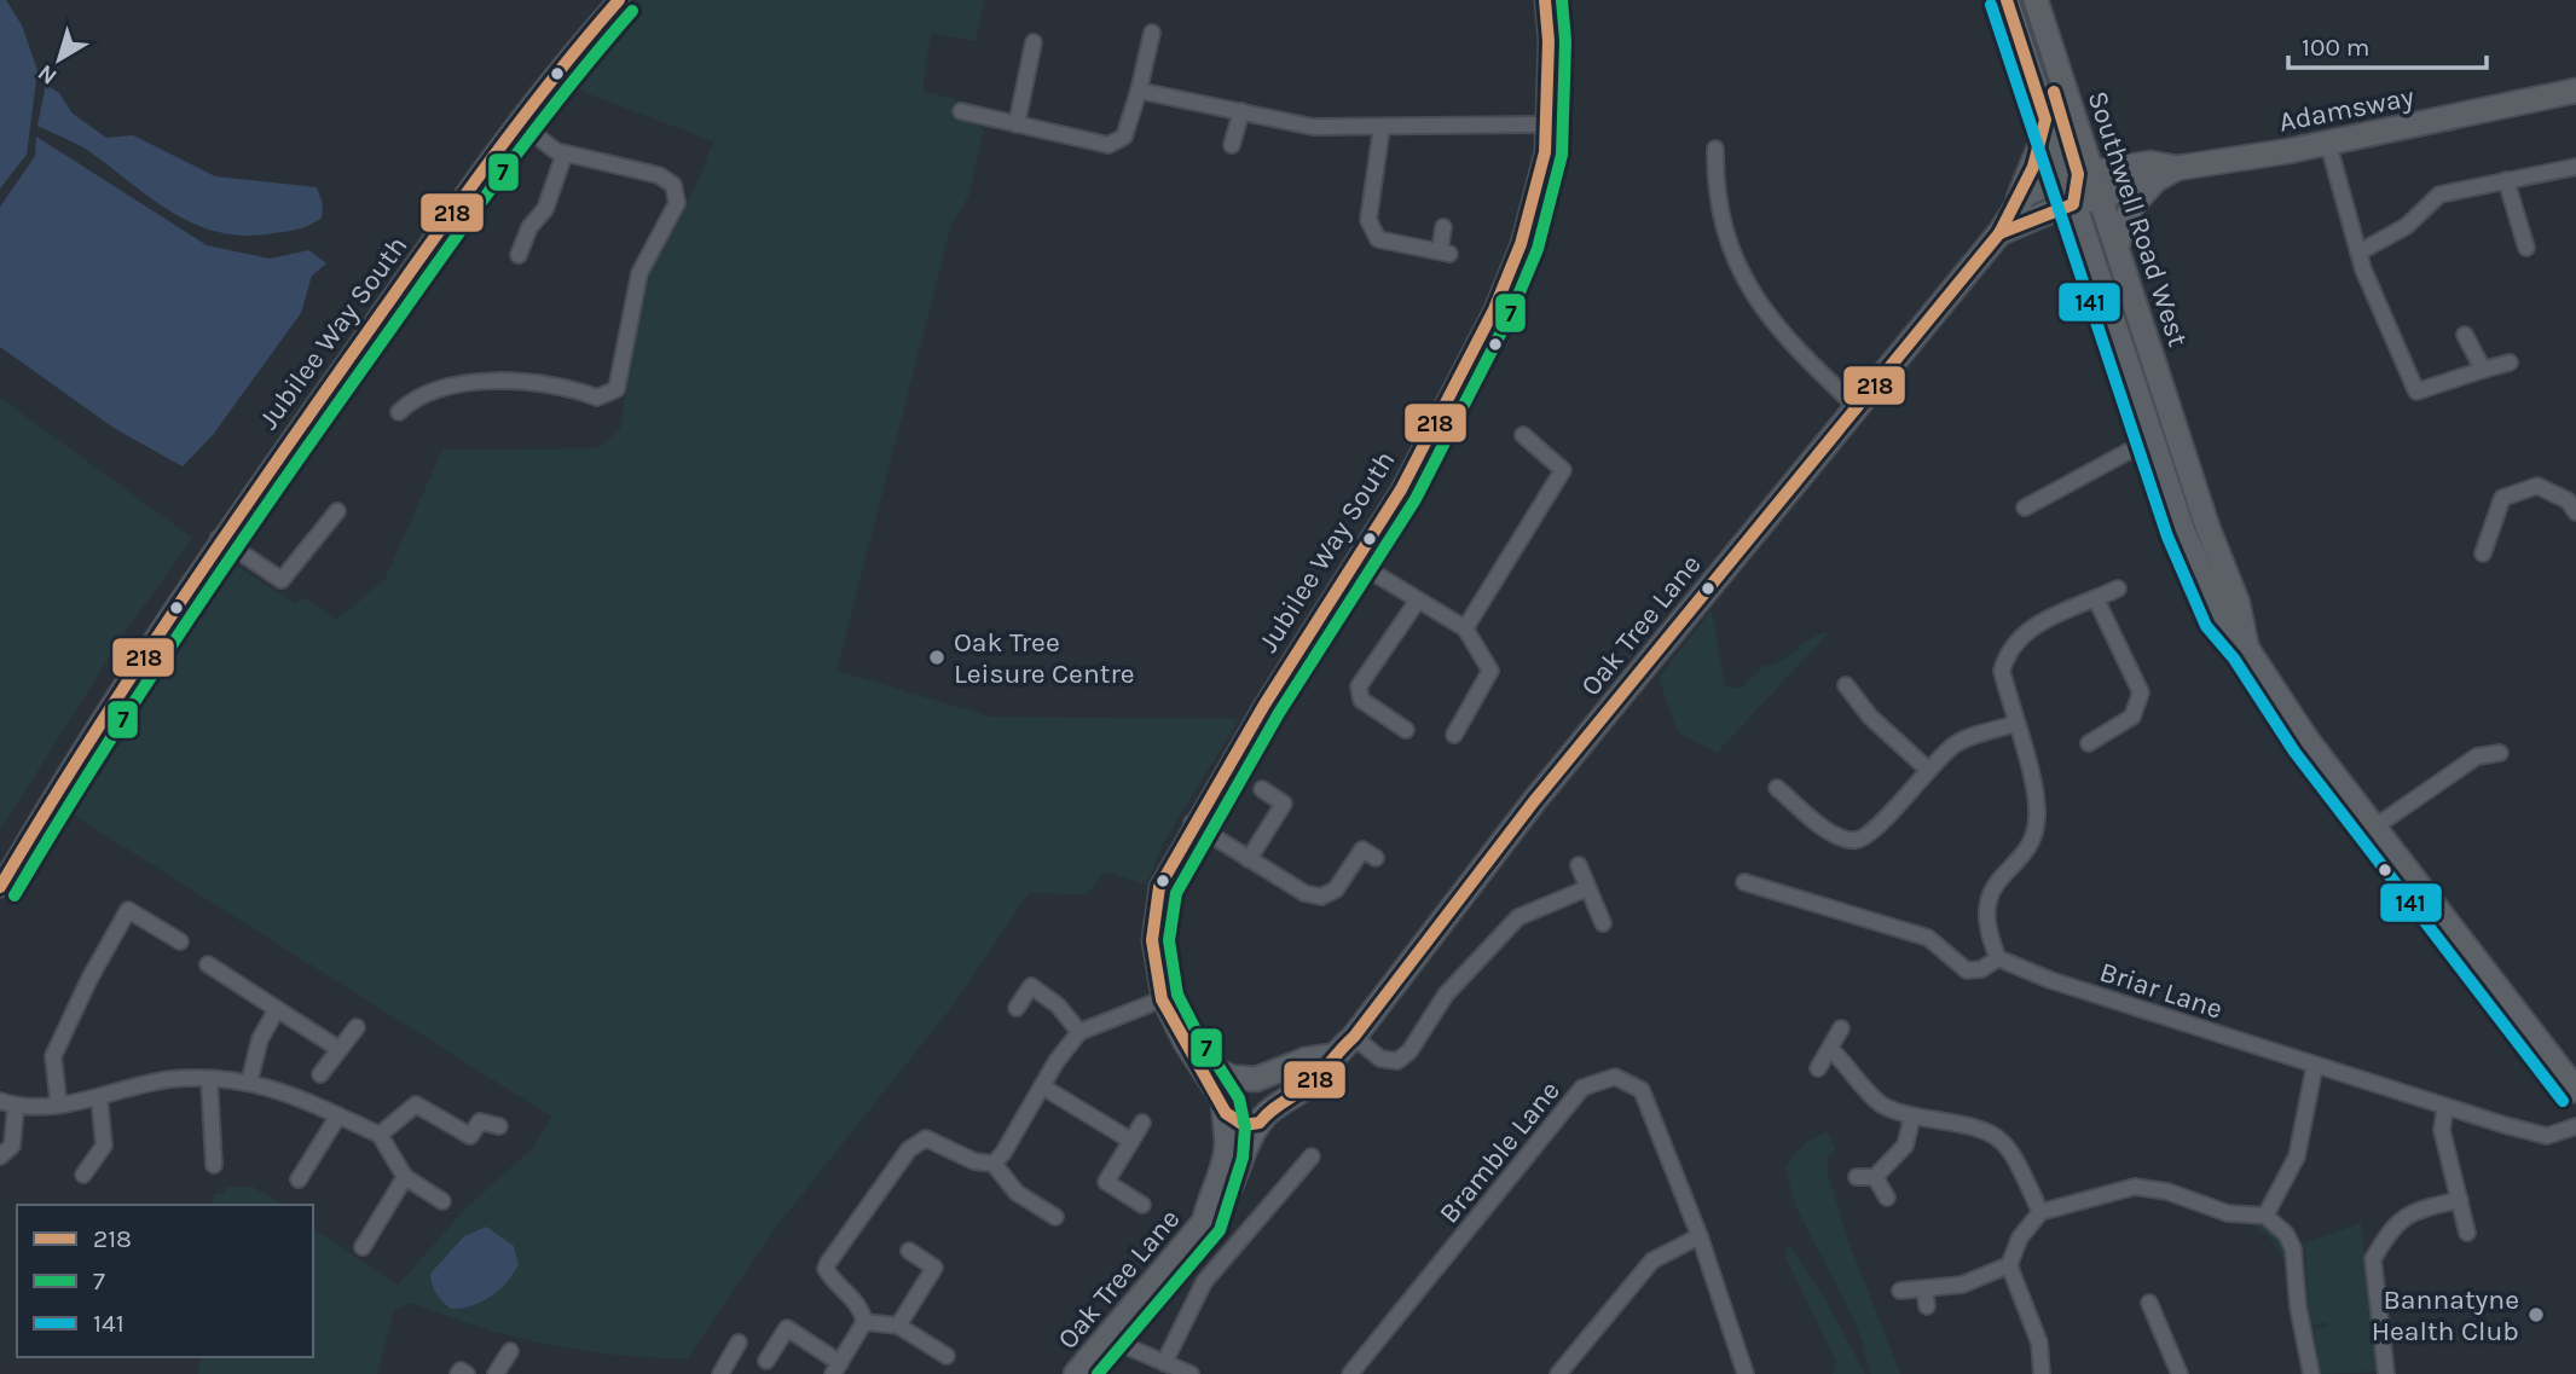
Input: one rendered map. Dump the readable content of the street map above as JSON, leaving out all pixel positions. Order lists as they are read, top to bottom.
{
  "streets": {
    "main road": ["Adamsway", "Southwell Road West", "Oak Tree Lane"],
    "street": ["Jubilee Way South", "Briar Lane", "Bramble Lane"]
  },
  "crossings": [
    ["Adamsway", "Southwell Road West"],
    ["Adamsway", "Oak Tree Lane"],
    ["Southwell Road West", "Oak Tree Lane"],
    ["Jubilee Way South", "Oak Tree Lane"]
  ],
  "places": ["Oak Tree Leisure Centre", "Bannatyne Health Club"],
  "lines": ["transit line 218", "transit line 7", "transit line 141"],
  "legend": ["218", "7", "141"],
  "scale_bar": "100 m",
  "north": "bottom left"
}
